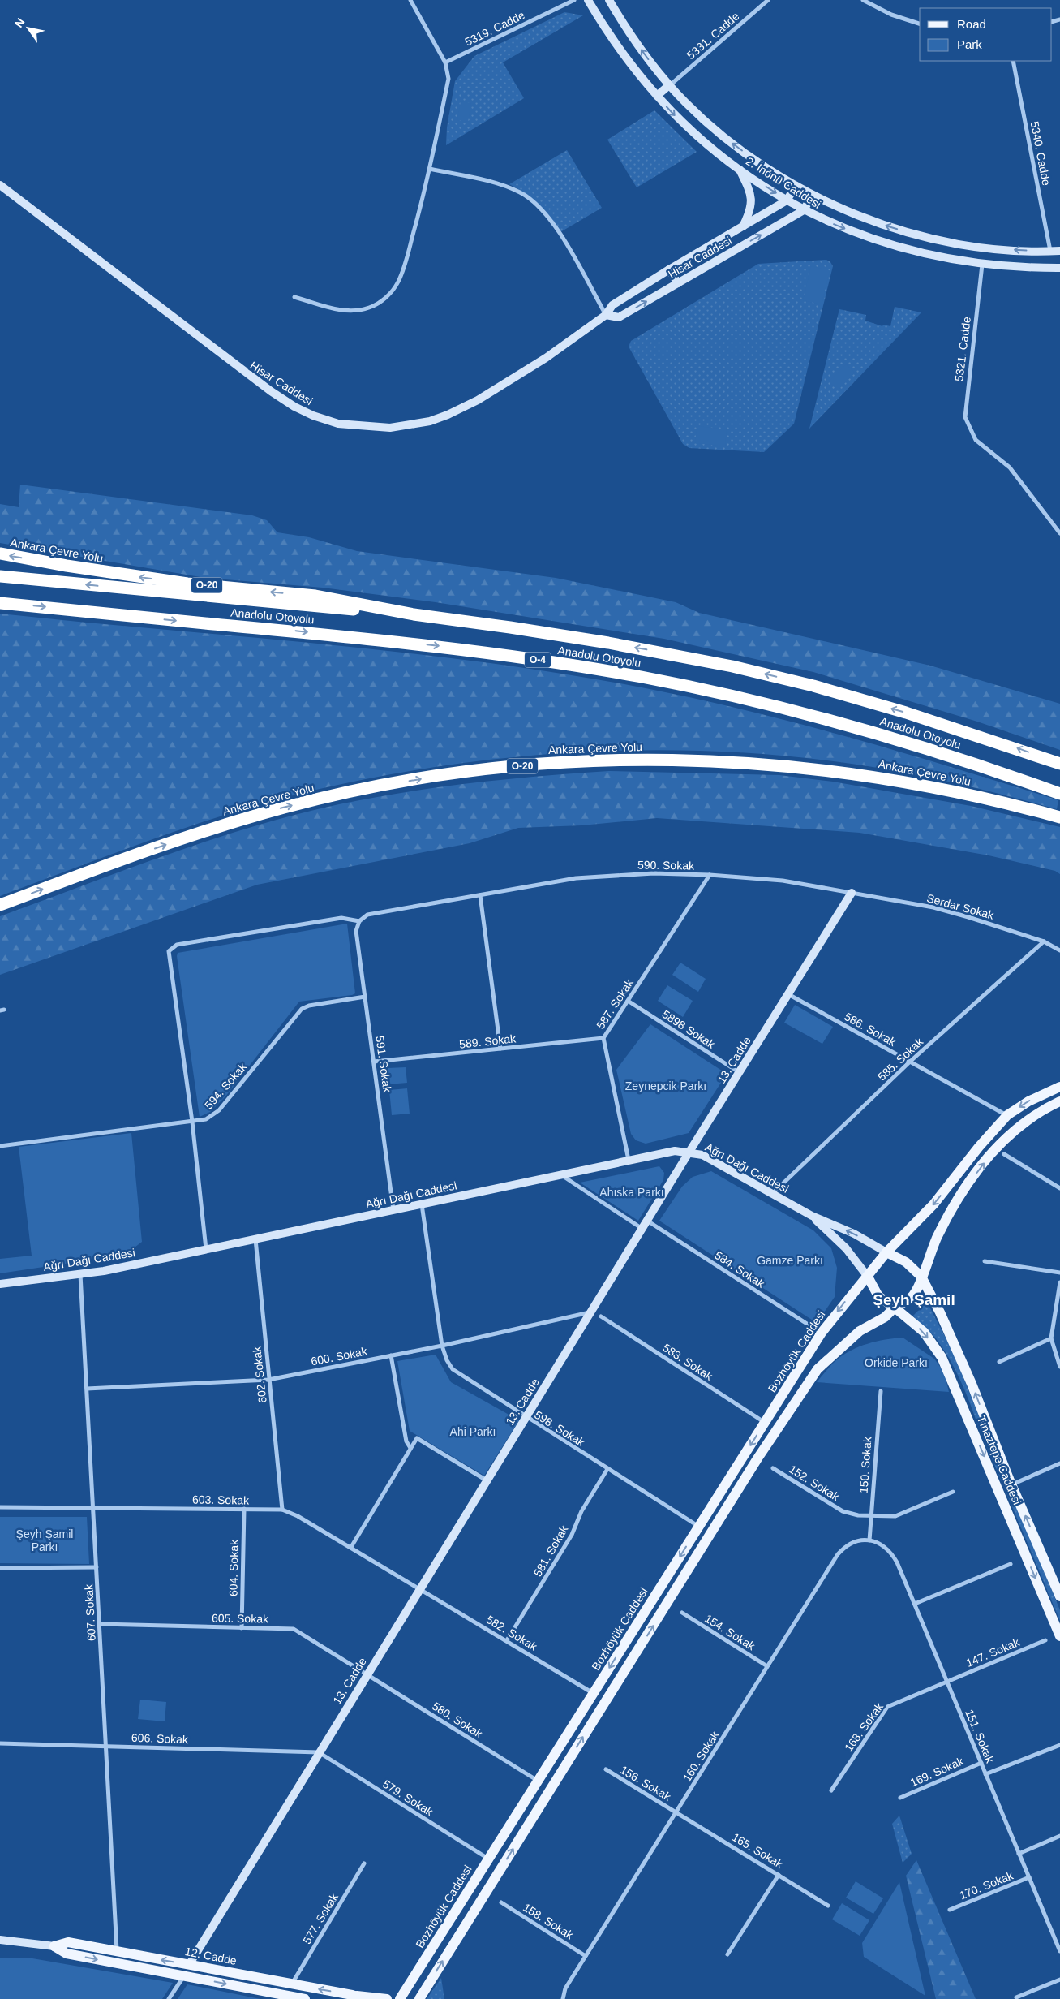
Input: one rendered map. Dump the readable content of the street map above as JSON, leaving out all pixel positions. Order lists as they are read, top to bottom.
{
  "streets": {
    "highway": [
      "Ankara Çevre Yolu",
      "O-20",
      "Anadolu Otoyolu",
      "O-4"
    ],
    "main road": ["Bozhöyük Caddesi", "Tınaztepe Caddesi", "12. Cadde"],
    "street": [
      "5319. Cadde",
      "5331. Cadde",
      "5340. Cadde",
      "2. İnönü Caddesi",
      "Hisar Caddesi",
      "5321. Cadde",
      "590. Sokak",
      "Serdar Sokak",
      "587. Sokak",
      "5898 Sokak",
      "586. Sokak",
      "589. Sokak",
      "585. Sokak",
      "13. Cadde",
      "591. Sokak",
      "594. Sokak",
      "Ağrı Dağı Caddesi",
      "584. Sokak",
      "600. Sokak",
      "583. Sokak",
      "602. Sokak",
      "598. Sokak",
      "150. Sokak",
      "152. Sokak",
      "603. Sokak",
      "581. Sokak",
      "604. Sokak",
      "607. Sokak",
      "605. Sokak",
      "154. Sokak",
      "582. Sokak",
      "147. Sokak",
      "580. Sokak",
      "168. Sokak",
      "151. Sokak",
      "606. Sokak",
      "160. Sokak",
      "169. Sokak",
      "156. Sokak",
      "579. Sokak",
      "165. Sokak",
      "170. Sokak",
      "577. Sokak",
      "158. Sokak"
    ]
  },
  "crossings": [
    ["5331. Cadde", "2. İnönü Caddesi"],
    ["5340. Cadde", "2. İnönü Caddesi"],
    ["2. İnönü Caddesi", "Hisar Caddesi"],
    ["2. İnönü Caddesi", "5321. Cadde"],
    ["Ankara Çevre Yolu", "Anadolu Otoyolu"],
    ["590. Sokak", "Serdar Sokak"],
    ["590. Sokak", "587. Sokak"],
    ["590. Sokak", "13. Cadde"],
    ["590. Sokak", "591. Sokak"],
    ["Serdar Sokak", "585. Sokak"],
    ["Serdar Sokak", "13. Cadde"],
    ["587. Sokak", "5898 Sokak"],
    ["587. Sokak", "589. Sokak"],
    ["587. Sokak", "Ağrı Dağı Caddesi"],
    ["5898 Sokak", "13. Cadde"],
    ["586. Sokak", "585. Sokak"],
    ["586. Sokak", "13. Cadde"],
    ["589. Sokak", "591. Sokak"],
    ["585. Sokak", "Ağrı Dağı Caddesi"],
    ["13. Cadde", "Ağrı Dağı Caddesi"],
    ["13. Cadde", "584. Sokak"],
    ["13. Cadde", "600. Sokak"],
    ["13. Cadde", "598. Sokak"],
    ["13. Cadde", "603. Sokak"],
    ["13. Cadde", "605. Sokak"],
    ["13. Cadde", "582. Sokak"],
    ["13. Cadde", "580. Sokak"],
    ["13. Cadde", "606. Sokak"],
    ["13. Cadde", "579. Sokak"],
    ["13. Cadde", "12. Cadde"],
    ["591. Sokak", "594. Sokak"],
    ["591. Sokak", "Ağrı Dağı Caddesi"],
    ["Ağrı Dağı Caddesi", "Bozhöyük Caddesi"],
    ["Ağrı Dağı Caddesi", "602. Sokak"],
    ["Ağrı Dağı Caddesi", "598. Sokak"],
    ["Ağrı Dağı Caddesi", "Tınaztepe Caddesi"],
    ["Ağrı Dağı Caddesi", "607. Sokak"],
    ["584. Sokak", "Bozhöyük Caddesi"],
    ["Bozhöyük Caddesi", "583. Sokak"],
    ["Bozhöyük Caddesi", "598. Sokak"],
    ["Bozhöyük Caddesi", "Tınaztepe Caddesi"],
    ["Bozhöyük Caddesi", "582. Sokak"],
    ["Bozhöyük Caddesi", "580. Sokak"],
    ["Bozhöyük Caddesi", "579. Sokak"],
    ["600. Sokak", "602. Sokak"],
    ["600. Sokak", "598. Sokak"],
    ["600. Sokak", "607. Sokak"],
    ["602. Sokak", "603. Sokak"],
    ["598. Sokak", "581. Sokak"],
    ["150. Sokak", "152. Sokak"],
    ["150. Sokak", "151. Sokak"],
    ["150. Sokak", "160. Sokak"],
    ["603. Sokak", "604. Sokak"],
    ["603. Sokak", "607. Sokak"],
    ["603. Sokak", "582. Sokak"],
    ["581. Sokak", "582. Sokak"],
    ["604. Sokak", "605. Sokak"],
    ["607. Sokak", "605. Sokak"],
    ["607. Sokak", "606. Sokak"],
    ["607. Sokak", "12. Cadde"],
    ["605. Sokak", "580. Sokak"],
    ["154. Sokak", "160. Sokak"],
    ["147. Sokak", "168. Sokak"],
    ["147. Sokak", "151. Sokak"],
    ["168. Sokak", "151. Sokak"],
    ["151. Sokak", "160. Sokak"],
    ["151. Sokak", "169. Sokak"],
    ["151. Sokak", "170. Sokak"],
    ["606. Sokak", "579. Sokak"],
    ["160. Sokak", "156. Sokak"],
    ["160. Sokak", "165. Sokak"],
    ["160. Sokak", "158. Sokak"],
    ["156. Sokak", "165. Sokak"],
    ["577. Sokak", "12. Cadde"]
  ],
  "districts": ["Şeyh Şamil"],
  "parks": [
    "Zeynepcik Parkı",
    "Ahıska Parkı",
    "Gamze Parkı",
    "Orkide Parkı",
    "Ahi Parkı",
    "Şeyh Şamil Parkı"
  ],
  "legend": ["Road", "Park"],
  "north": "top left"
}
